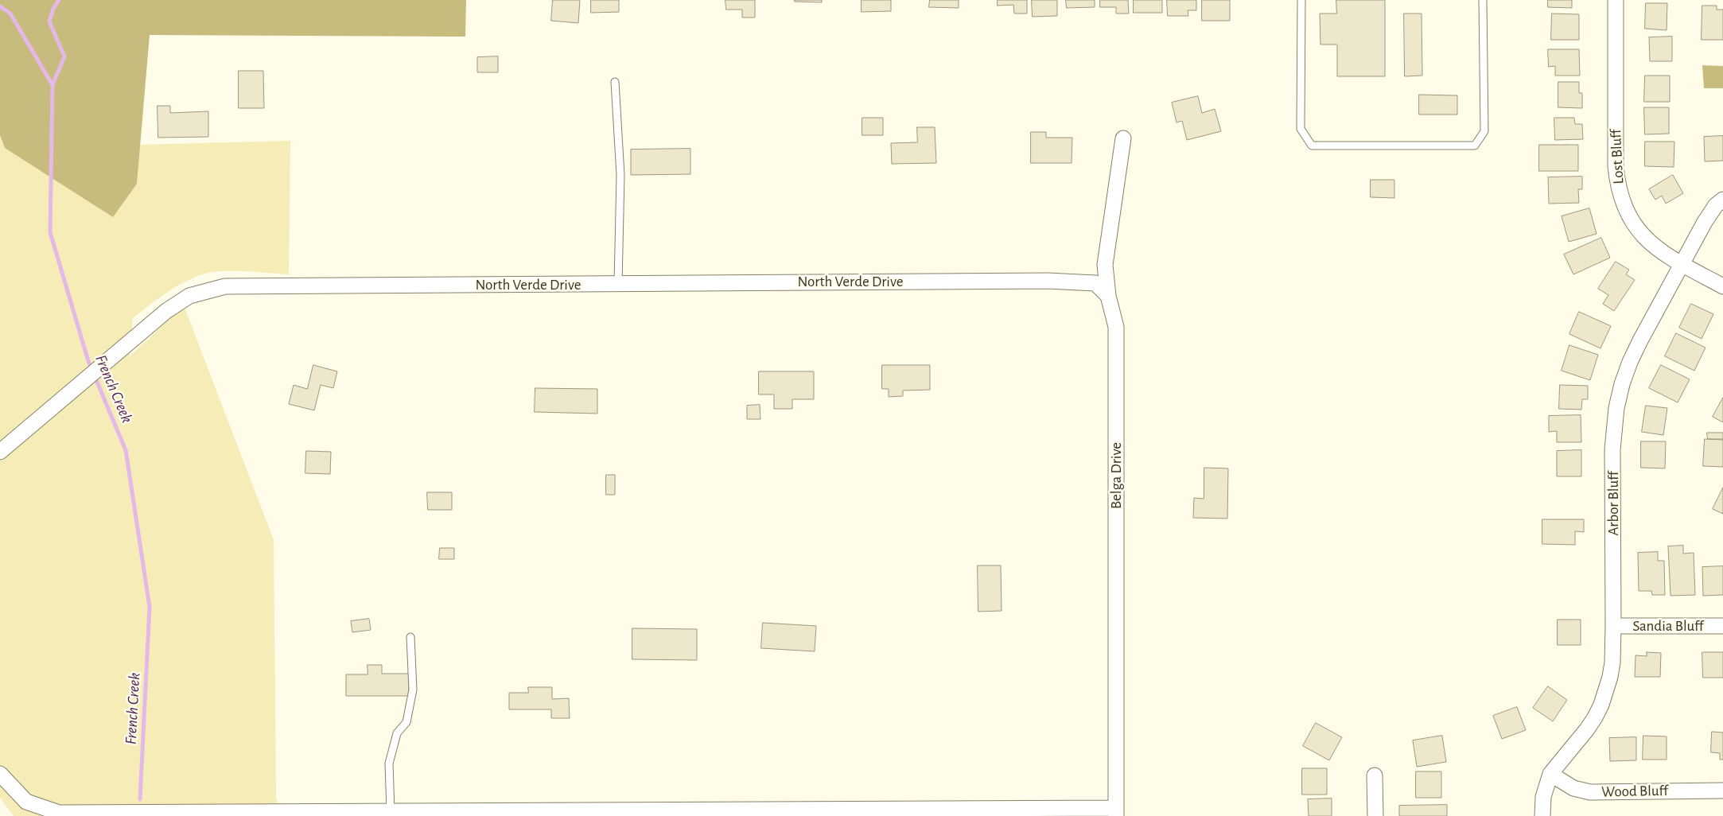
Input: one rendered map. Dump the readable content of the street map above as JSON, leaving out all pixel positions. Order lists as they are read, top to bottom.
{
  "streets": {
    "street": [
      "Lost Bluff",
      "North Verde Drive",
      "Belga Drive",
      "Arbor Bluff",
      "Sandia Bluff",
      "Wood Bluff"
    ]
  },
  "crossings": [
    ["Lost Bluff", "Arbor Bluff"],
    ["North Verde Drive", "Belga Drive"],
    ["Arbor Bluff", "Sandia Bluff"],
    ["Arbor Bluff", "Wood Bluff"]
  ],
  "water": ["French Creek"]
}
